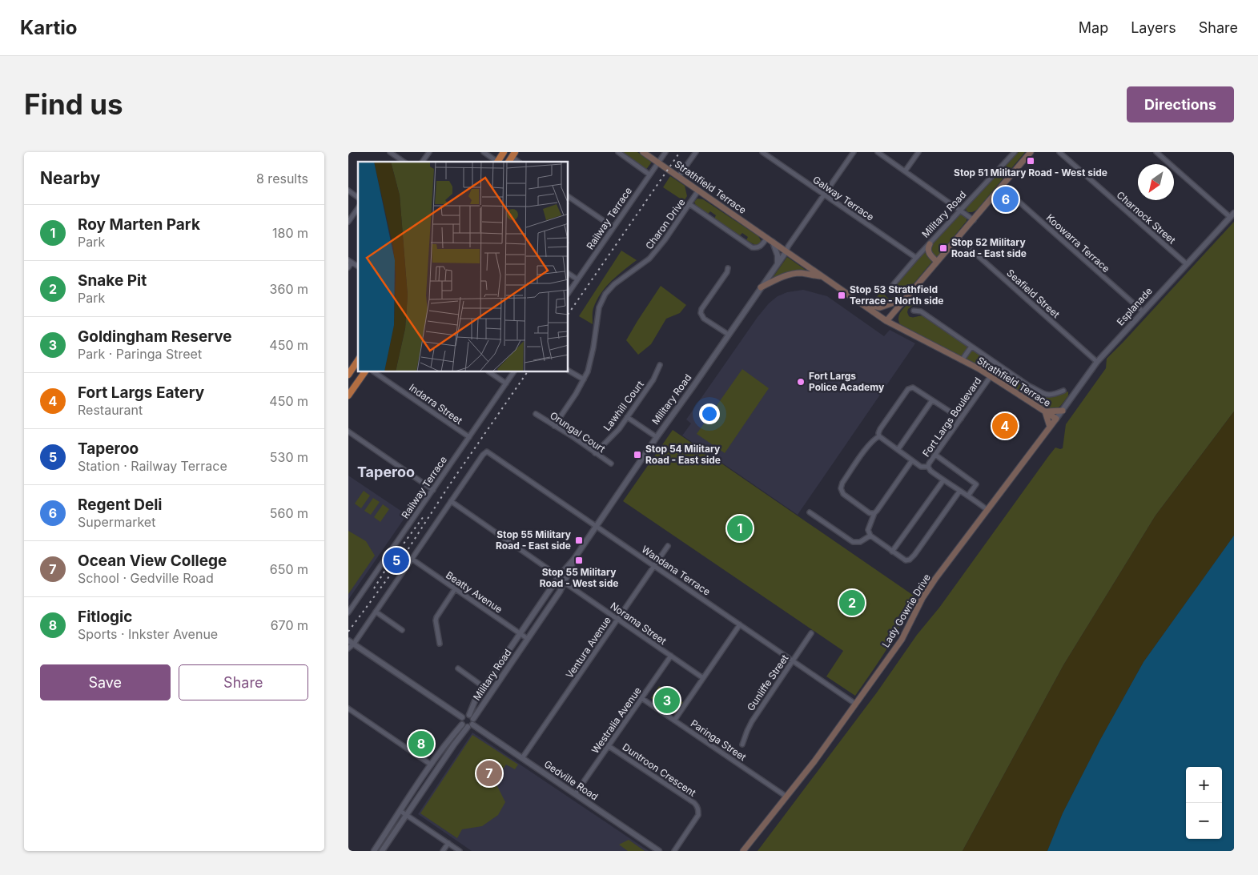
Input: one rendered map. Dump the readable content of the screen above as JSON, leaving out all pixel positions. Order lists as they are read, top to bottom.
{
  "streets": {
    "main road": ["Strathfield Terrace", "Lady Gowrie Drive"],
    "street": [
      "Galway Terrace",
      "Military Road",
      "Charnock Street",
      "Railway Terrace",
      "Charon Drive",
      "Koowarra Terrace",
      "Seafield Street",
      "Esplanade",
      "Indarra Street",
      "Lawhill Court",
      "Fort Largs Boulevard",
      "Orungal Court",
      "Wandana Terrace",
      "Beatty Avenue",
      "Norama Street",
      "Ventura Avenue",
      "Gunliffe Street",
      "Westralia Avenue",
      "Paringa Street",
      "Duntroon Crescent",
      "Gedville Road"
    ]
  },
  "crossings": [
    ["Strathfield Terrace", "Military Road"],
    ["Strathfield Terrace", "Railway Terrace"],
    ["Strathfield Terrace", "Charon Drive"],
    ["Strathfield Terrace", "Esplanade"],
    ["Strathfield Terrace", "Fort Largs Boulevard"],
    ["Strathfield Terrace", "Lady Gowrie Drive"],
    ["Galway Terrace", "Military Road"],
    ["Military Road", "Wandana Terrace"],
    ["Military Road", "Beatty Avenue"],
    ["Military Road", "Norama Street"],
    ["Charnock Street", "Esplanade"],
    ["Railway Terrace", "Indarra Street"],
    ["Charon Drive", "Orungal Court"],
    ["Koowarra Terrace", "Esplanade"],
    ["Seafield Street", "Esplanade"],
    ["Esplanade", "Lady Gowrie Drive"],
    ["Lawhill Court", "Orungal Court"],
    ["Wandana Terrace", "Lady Gowrie Drive"],
    ["Wandana Terrace", "Ventura Avenue"],
    ["Wandana Terrace", "Gunliffe Street"],
    ["Lady Gowrie Drive", "Paringa Street"],
    ["Norama Street", "Ventura Avenue"],
    ["Norama Street", "Westralia Avenue"],
    ["Ventura Avenue", "Gedville Road"],
    ["Westralia Avenue", "Paringa Street"],
    ["Westralia Avenue", "Duntroon Crescent"],
    ["Westralia Avenue", "Gedville Road"]
  ],
  "districts": ["Taperoo"],
  "places": {
    "transit": [
      "Stop 51 Military Road - West side",
      "Stop 52 Military Road - East side",
      "Stop 53 Strathfield Terrace - North side",
      "Stop 54 Military Road - East side",
      "Stop 55 Military Road - East side",
      "Stop 55 Military Road - West side"
    ],
    "other": ["Fort Largs Police Academy"]
  },
  "north": "bottom left",
  "page": {
    "header": "Kartio",
    "nav": ["Map", "Layers", "Share"],
    "buttons": [
      "Directions",
      ["Save", "Share"]
    ],
    "title": "Find us",
    "heading": ["Nearby", "8 results"],
    "pins": [
      "6",
      "4",
      "1",
      "5",
      "2",
      "3",
      "8",
      "7"
    ],
    "list": [
      {
        "mark": "1",
        "name": "Roy Marten Park",
        "note": "Park",
        "value": "180 m"
      },
      {
        "mark": "2",
        "name": "Snake Pit",
        "note": "Park",
        "value": "360 m"
      },
      {
        "mark": "3",
        "name": "Goldingham Reserve",
        "note": "Park · Paringa Street",
        "value": "450 m"
      },
      {
        "mark": "4",
        "name": "Fort Largs Eatery",
        "note": "Restaurant",
        "value": "450 m"
      },
      {
        "mark": "5",
        "name": "Taperoo",
        "note": "Station · Railway Terrace",
        "value": "530 m"
      },
      {
        "mark": "6",
        "name": "Regent Deli",
        "note": "Supermarket",
        "value": "560 m"
      },
      {
        "mark": "7",
        "name": "Ocean View College",
        "note": "School · Gedville Road",
        "value": "650 m"
      },
      {
        "mark": "8",
        "name": "Fitlogic",
        "note": "Sports · Inkster Avenue",
        "value": "670 m"
      }
    ],
    "map_buttons": ["+", "−"]
  }
}
